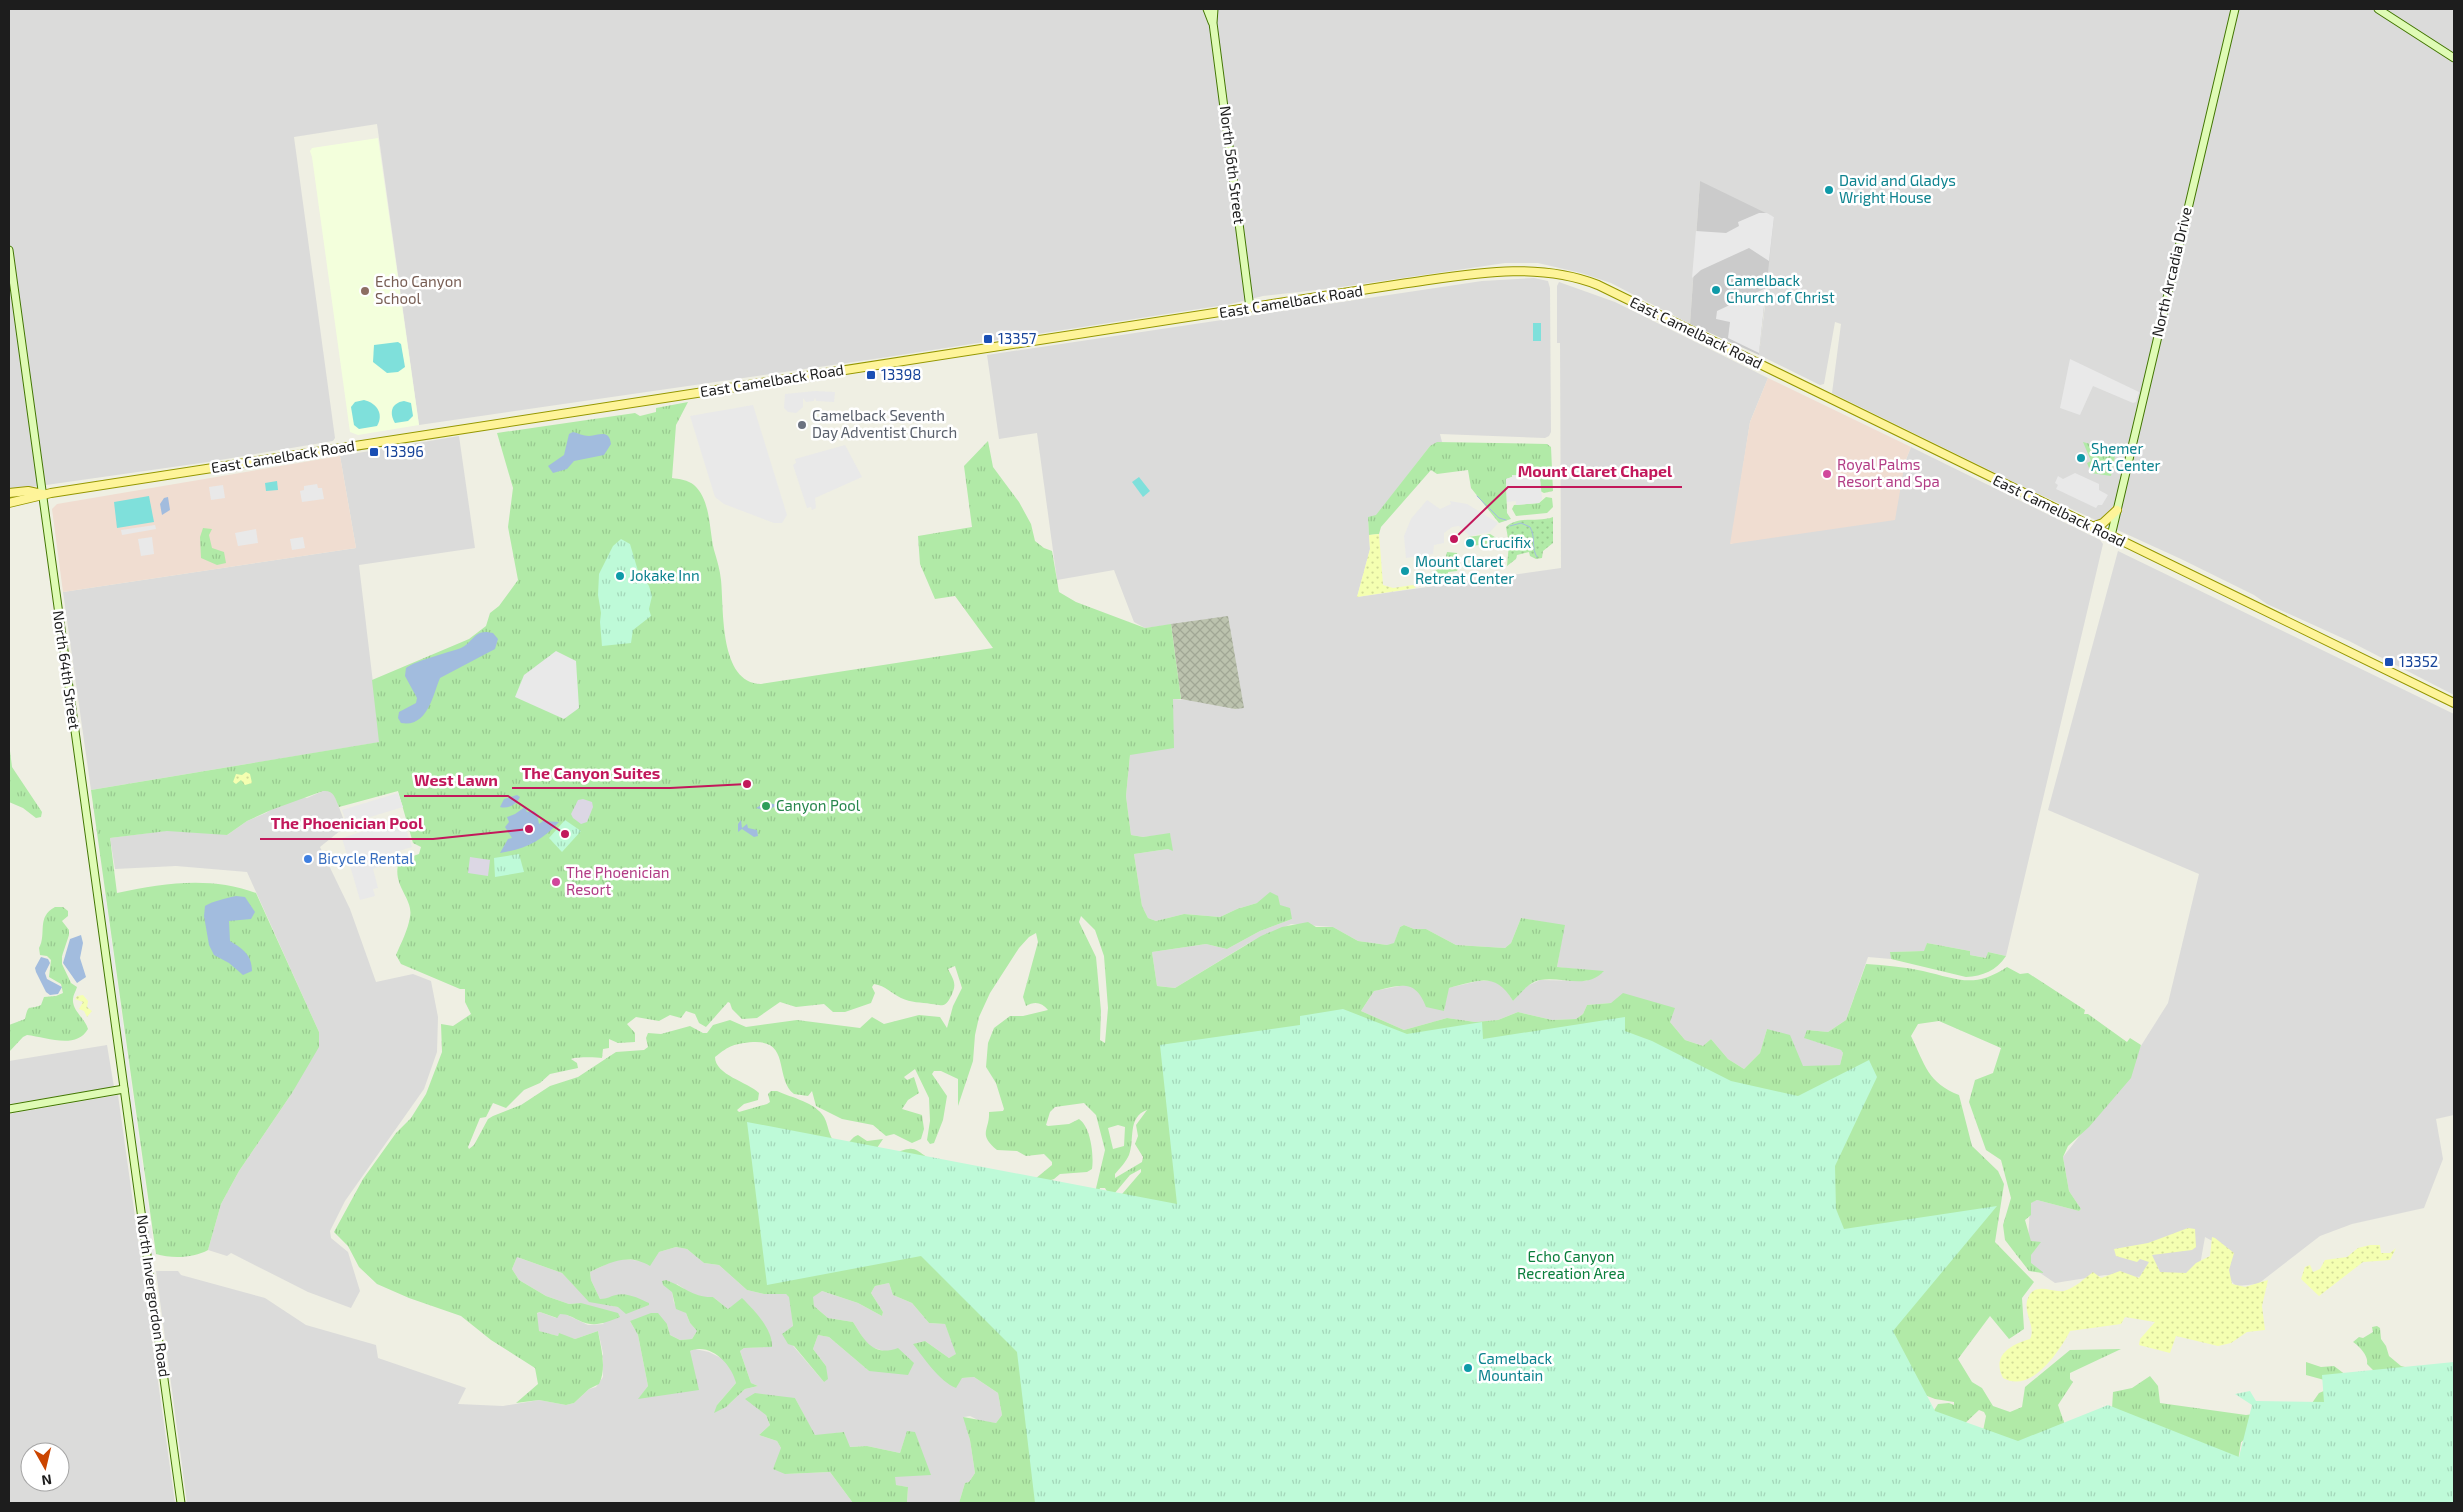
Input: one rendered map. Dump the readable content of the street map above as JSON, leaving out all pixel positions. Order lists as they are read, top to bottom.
{
  "streets": {
    "main road": ["East Camelback Road"],
    "street": [
      "North 56th Street",
      "North Arcadia Drive",
      "North 64th Street",
      "North Invergordon Road"
    ]
  },
  "crossings": [
    ["North 56th Street", "East Camelback Road"],
    ["North Arcadia Drive", "East Camelback Road"],
    ["East Camelback Road", "North 64th Street"],
    ["North 64th Street", "North Invergordon Road"]
  ],
  "parks": ["Echo Canyon Recreation Area"],
  "places": {
    "other": [
      "David and Gladys Wright House",
      "Camelback Church of Christ",
      "Echo Canyon School",
      "Camelback Seventh Day Adventist Church",
      "Shemer Art Center",
      "Royal Palms Resort and Spa",
      "Mount Claret Chapel",
      "Crucifix",
      "Mount Claret Retreat Center",
      "Jokake Inn",
      "The Canyon Suites",
      "Canyon Pool",
      "The Phoenician Pool",
      "West Lawn",
      "Bicycle Rental",
      "The Phoenician Resort",
      "Camelback Mountain"
    ],
    "transit": [
      "13357",
      "13398",
      "13396",
      "13352"
    ]
  },
  "north": "bottom"
}
